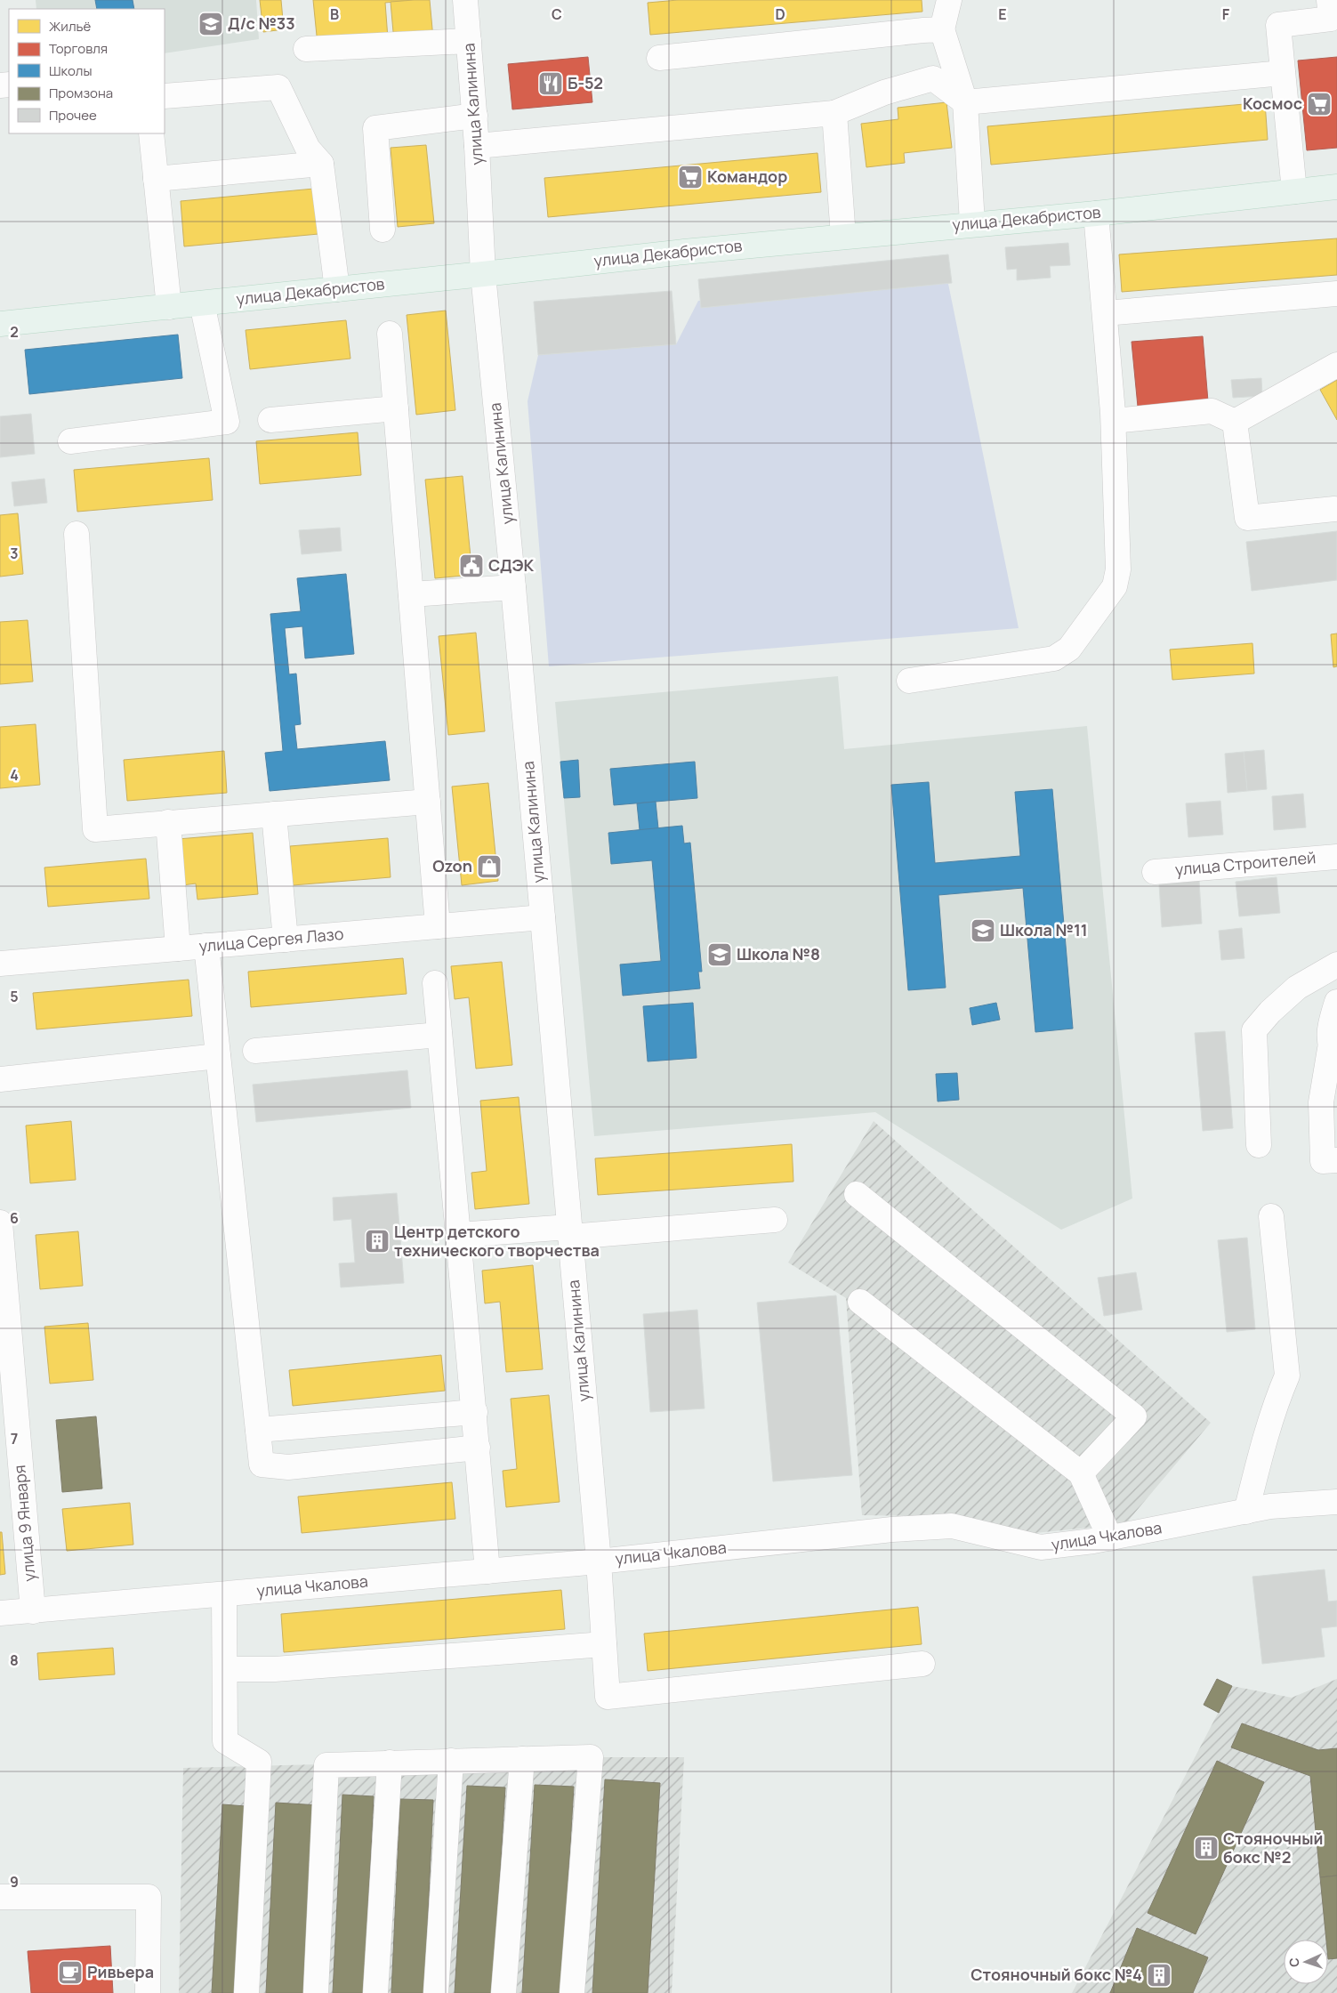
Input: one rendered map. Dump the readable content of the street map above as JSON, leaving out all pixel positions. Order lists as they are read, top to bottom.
{
  "streets": {
    "main road": ["улица Декабристов"],
    "street": [
      "улица Калинина",
      "улица Строителей",
      "улица Сергея Лазо",
      "улица 9 Января",
      "улица Чкалова"
    ]
  },
  "crossings": [
    ["улица Калинина", "улица Декабристов"],
    ["улица Калинина", "улица Сергея Лазо"],
    ["улица Калинина", "улица Чкалова"],
    ["улица 9 Января", "улица Чкалова"]
  ],
  "places": {
    "school or university": ["Д/с №33", "Школа №11", "Школа №8"],
    "restaurant": ["Б-52"],
    "supermarket": ["Космос", "Командор"],
    "public building": ["СДЭК"],
    "shop": ["Ozon"],
    "building": ["Центр детского технического творчества", "Стояночный бокс №2", "Стояночный бокс №4"],
    "cafe": ["Ривьера"]
  },
  "legend": [
    "Жильё",
    "Торговля",
    "Школы",
    "Промзона",
    "Прочее"
  ],
  "north": "left",
  "grid": {
    "columns": [
      "B",
      "C",
      "D",
      "E",
      "F"
    ],
    "rows": [
      "2",
      "3",
      "4",
      "5",
      "6",
      "7",
      "8",
      "9"
    ]
  }
}
